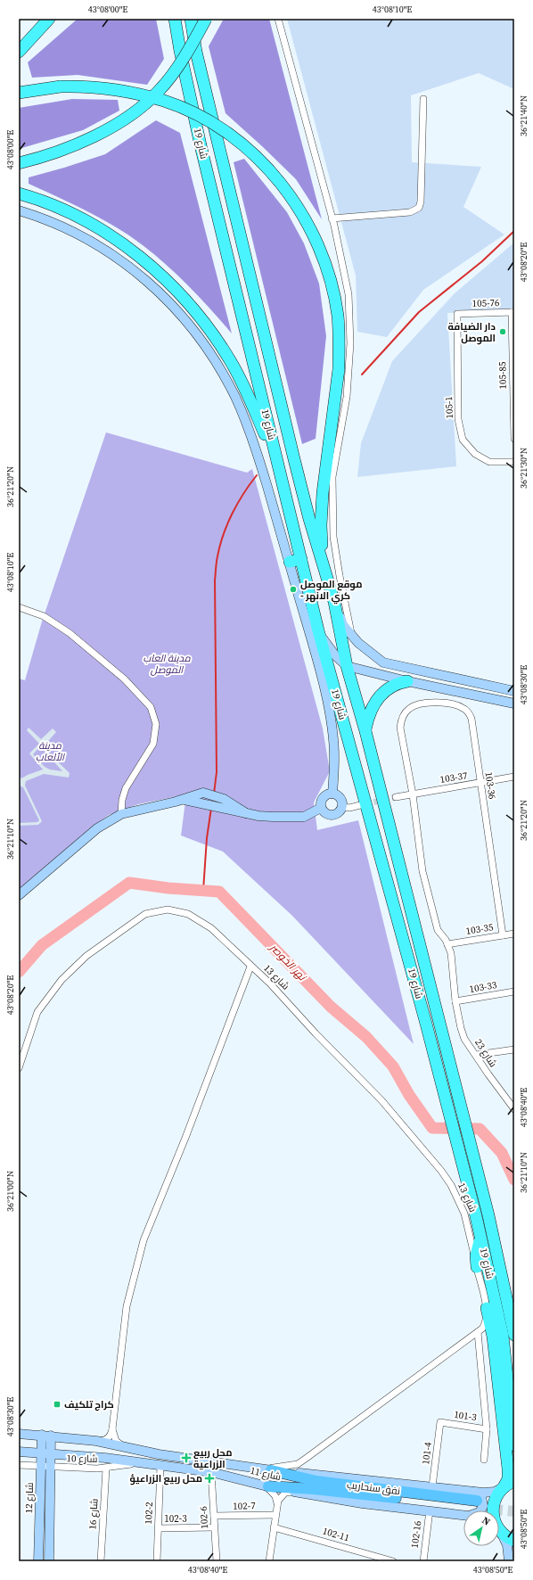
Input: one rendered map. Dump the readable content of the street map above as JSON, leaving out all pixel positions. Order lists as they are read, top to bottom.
{
  "streets": {
    "highway": ["شارع 19"],
    "main road": ["شارع 11", "نفق سنحاريب", "شارع 12"],
    "street": [
      "105-76",
      "105-85",
      "105-1",
      "103-37",
      "103-36",
      "103-35",
      "شارع 13",
      "103-33",
      "شارع 23",
      "101-3",
      "101-4",
      "شارع 10",
      "102-7",
      "102-2",
      "شارع 16",
      "102-6",
      "102-3",
      "102-11",
      "102-16"
    ]
  },
  "crossings": [
    ["105-76", "105-85"],
    ["105-76", "105-1"],
    ["103-37", "103-36"],
    ["103-37", "شارع 23"],
    ["103-36", "103-35"],
    ["103-36", "شارع 23"],
    ["103-35", "شارع 23"],
    ["شارع 13", "شارع 11"],
    ["103-33", "شارع 23"],
    ["101-3", "101-4"],
    ["101-4", "شارع 11"],
    ["شارع 10", "شارع 11"],
    ["شارع 10", "شارع 12"],
    ["شارع 10", "شارع 16"],
    ["شارع 11", "نفق سنحاريب"],
    ["شارع 11", "شارع 12"],
    ["شارع 11", "102-2"],
    ["شارع 11", "102-6"],
    ["شارع 11", "102-16"],
    ["102-7", "102-6"],
    ["102-2", "102-3"],
    ["102-6", "102-3"]
  ],
  "water": ["نهر الخوصر"],
  "parks": ["مدينة العاب الموصل", "مدينة الألعاب"],
  "places": {
    "other": ["دار الضيافة الموصل", "موقع الموصل - كري الانهر"],
    "transit": ["كراج تلكيف"],
    "health": ["محل ربيع الزراعية", "محل ربيع الزراعيؤ"]
  },
  "north": "top right",
  "coordinates": [
    "43°08'00\"E",
    "43°08'10\"E",
    "36°21'40\"N",
    "43°08'20\"E",
    "36°21'30\"N",
    "36°21'20\"N",
    "43°08'30\"E",
    "36°21'10\"N",
    "43°08'40\"E",
    "36°21'00\"N",
    "43°08'50\"E"
  ]
}
